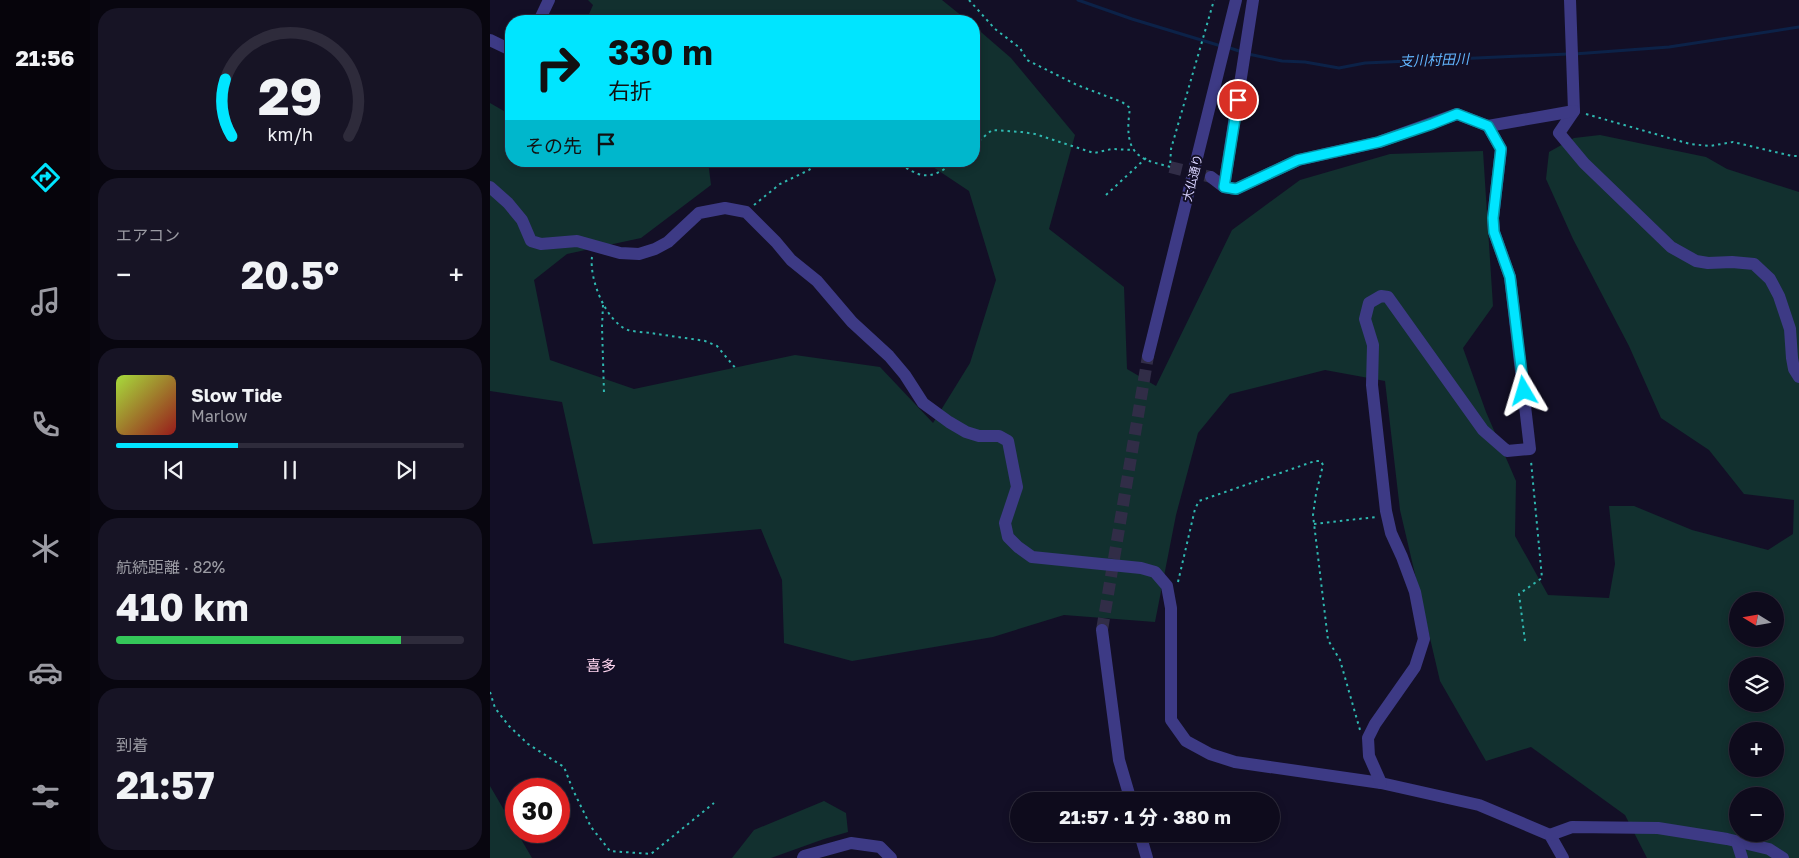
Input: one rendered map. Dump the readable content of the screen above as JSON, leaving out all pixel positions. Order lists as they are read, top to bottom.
{
  "streets": {
    "street": ["大仏通り"]
  },
  "districts": ["喜多"],
  "water": ["支川村田川"],
  "north": "left",
  "page": {
    "tabs": "21:56",
    "turn": ["330 m", "右折"],
    "then": "その先",
    "tile": [
      "エアコン",
      ["航続距離 · 82%", "410 km"],
      ["到着", "21:57"]
    ],
    "heat": ["−", "20.5°", "+"],
    "song": ["Slow Tide", "Marlow"],
    "map_buttons": ["+", "−"],
    "limit": "30",
    "trip": "21:57 · 1 分 · 380 m",
    "gauge": ["29", "km/h"]
  }
}
